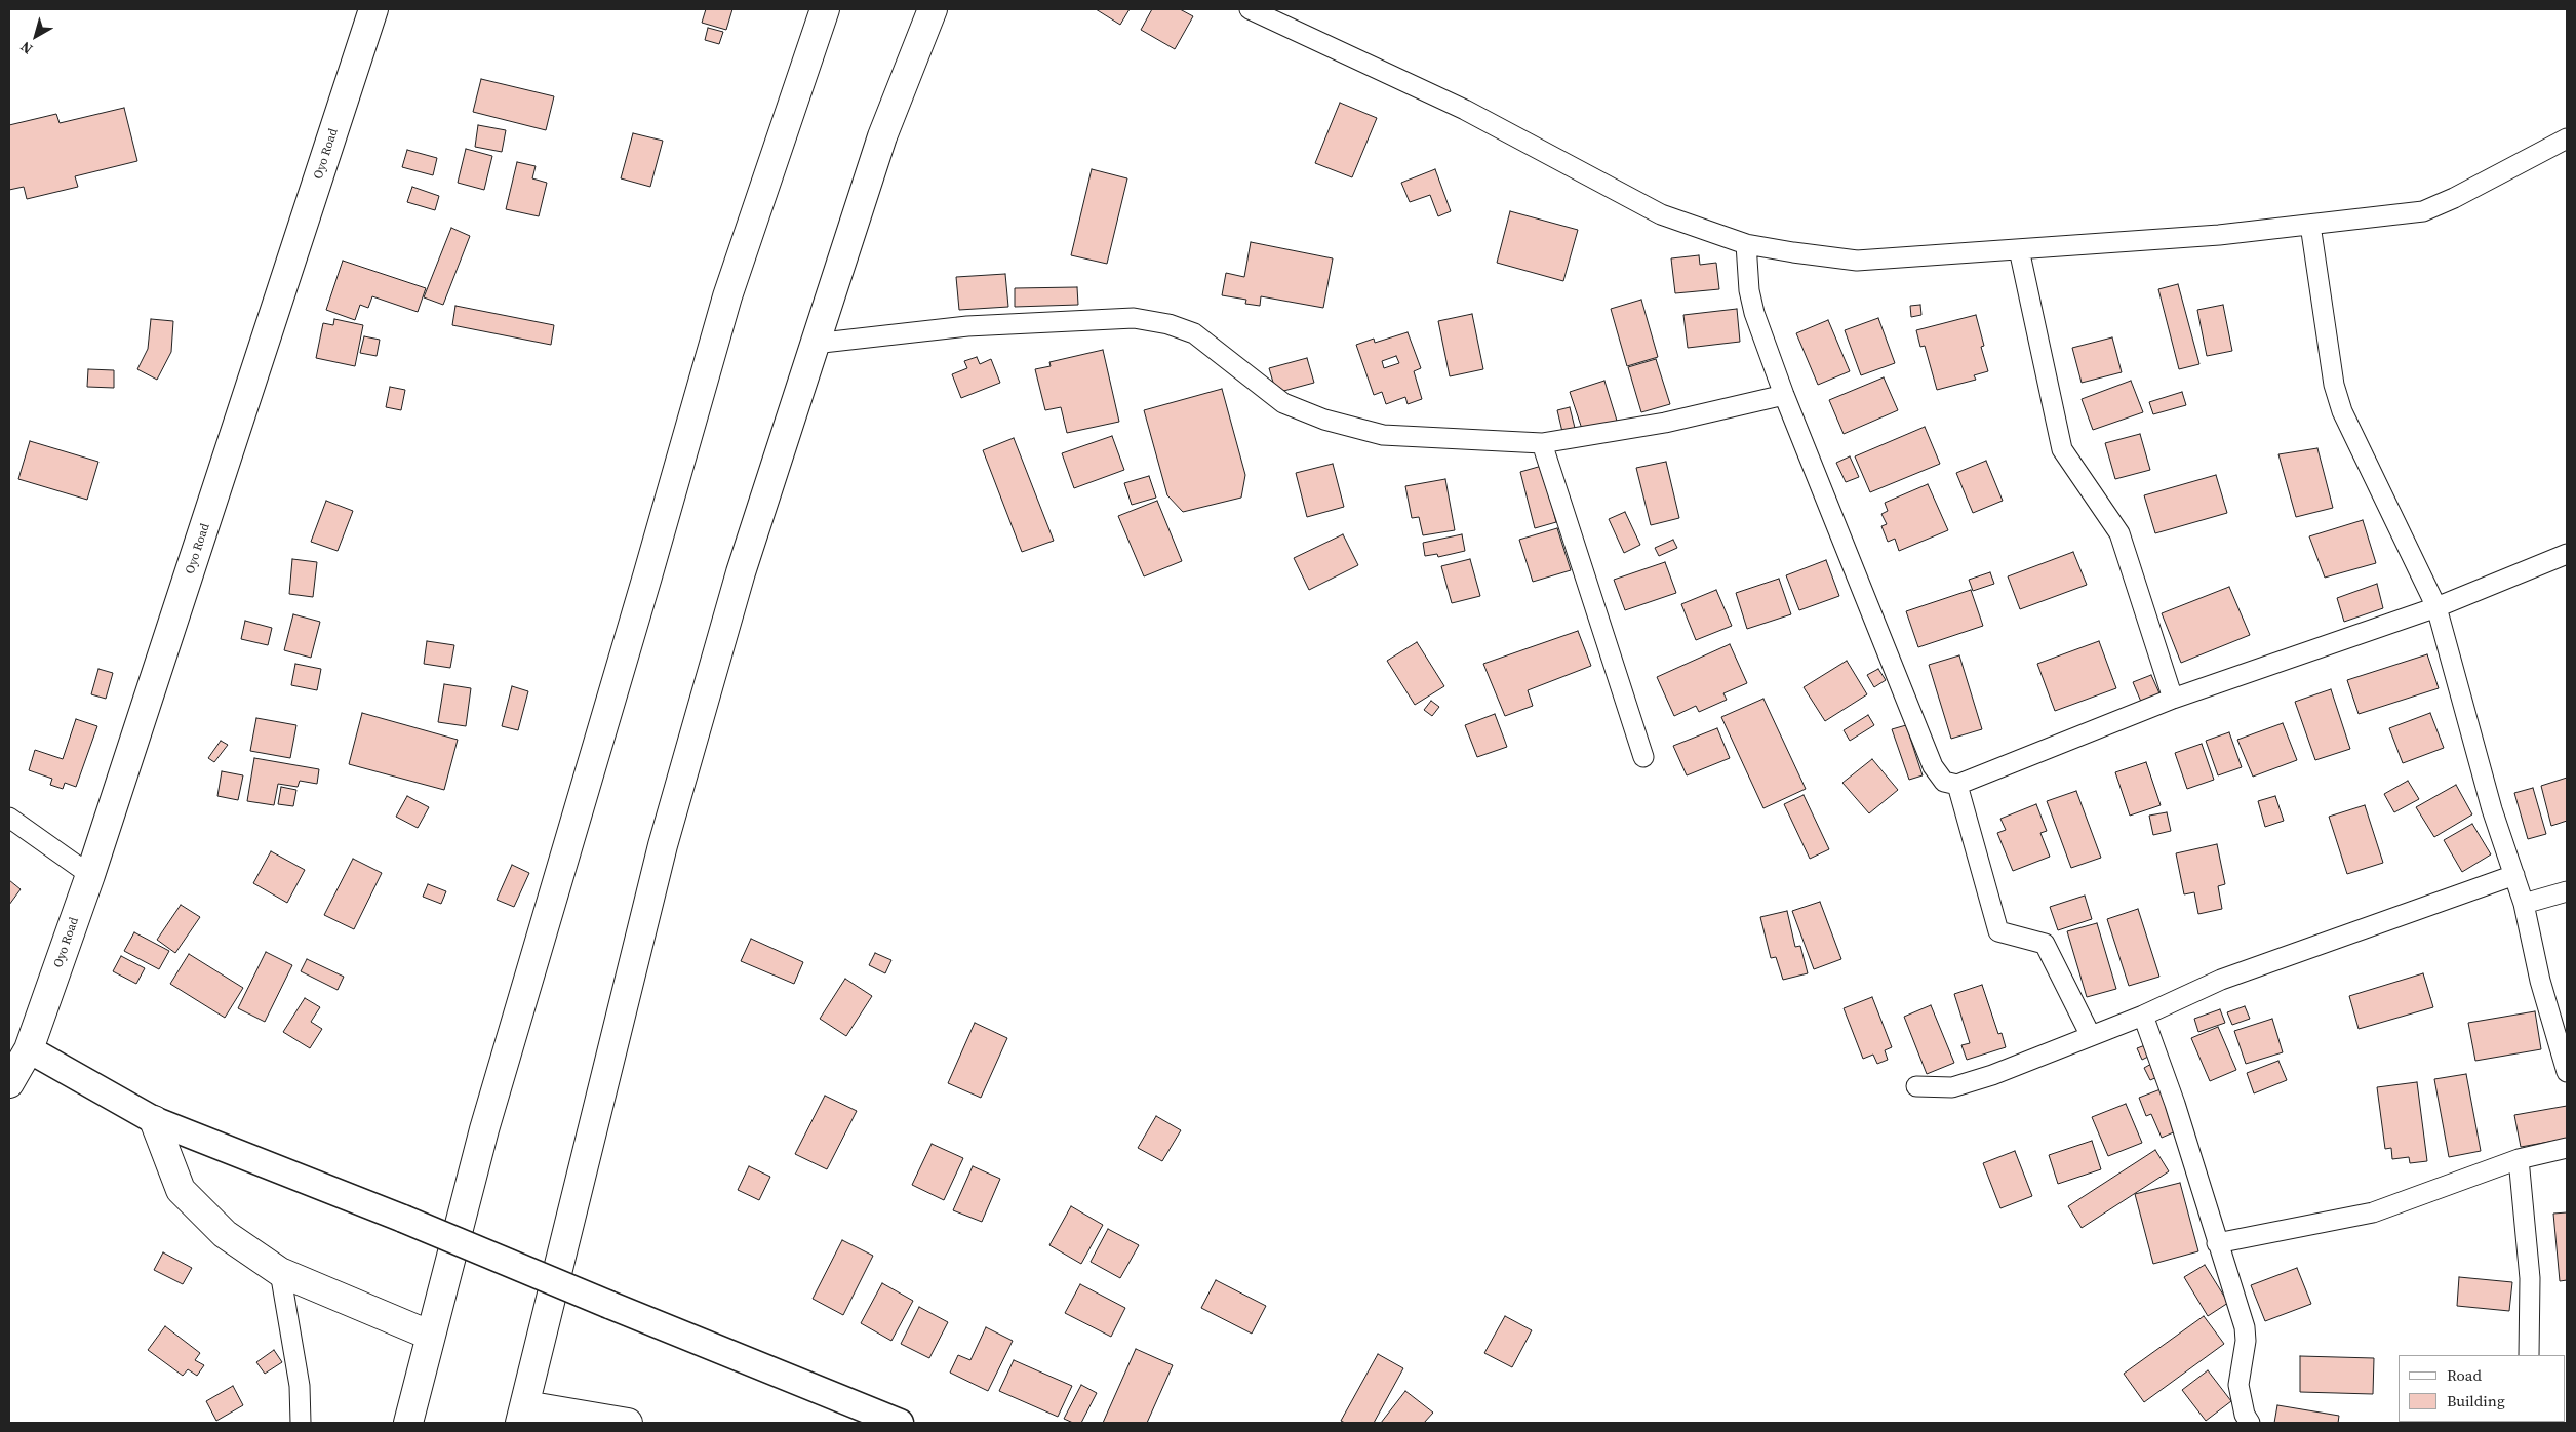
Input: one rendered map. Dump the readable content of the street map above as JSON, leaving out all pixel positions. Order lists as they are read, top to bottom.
{
  "streets": {
    "highway": ["Oyo Road"]
  },
  "legend": ["Road", "Building"],
  "north": "bottom left"
}
